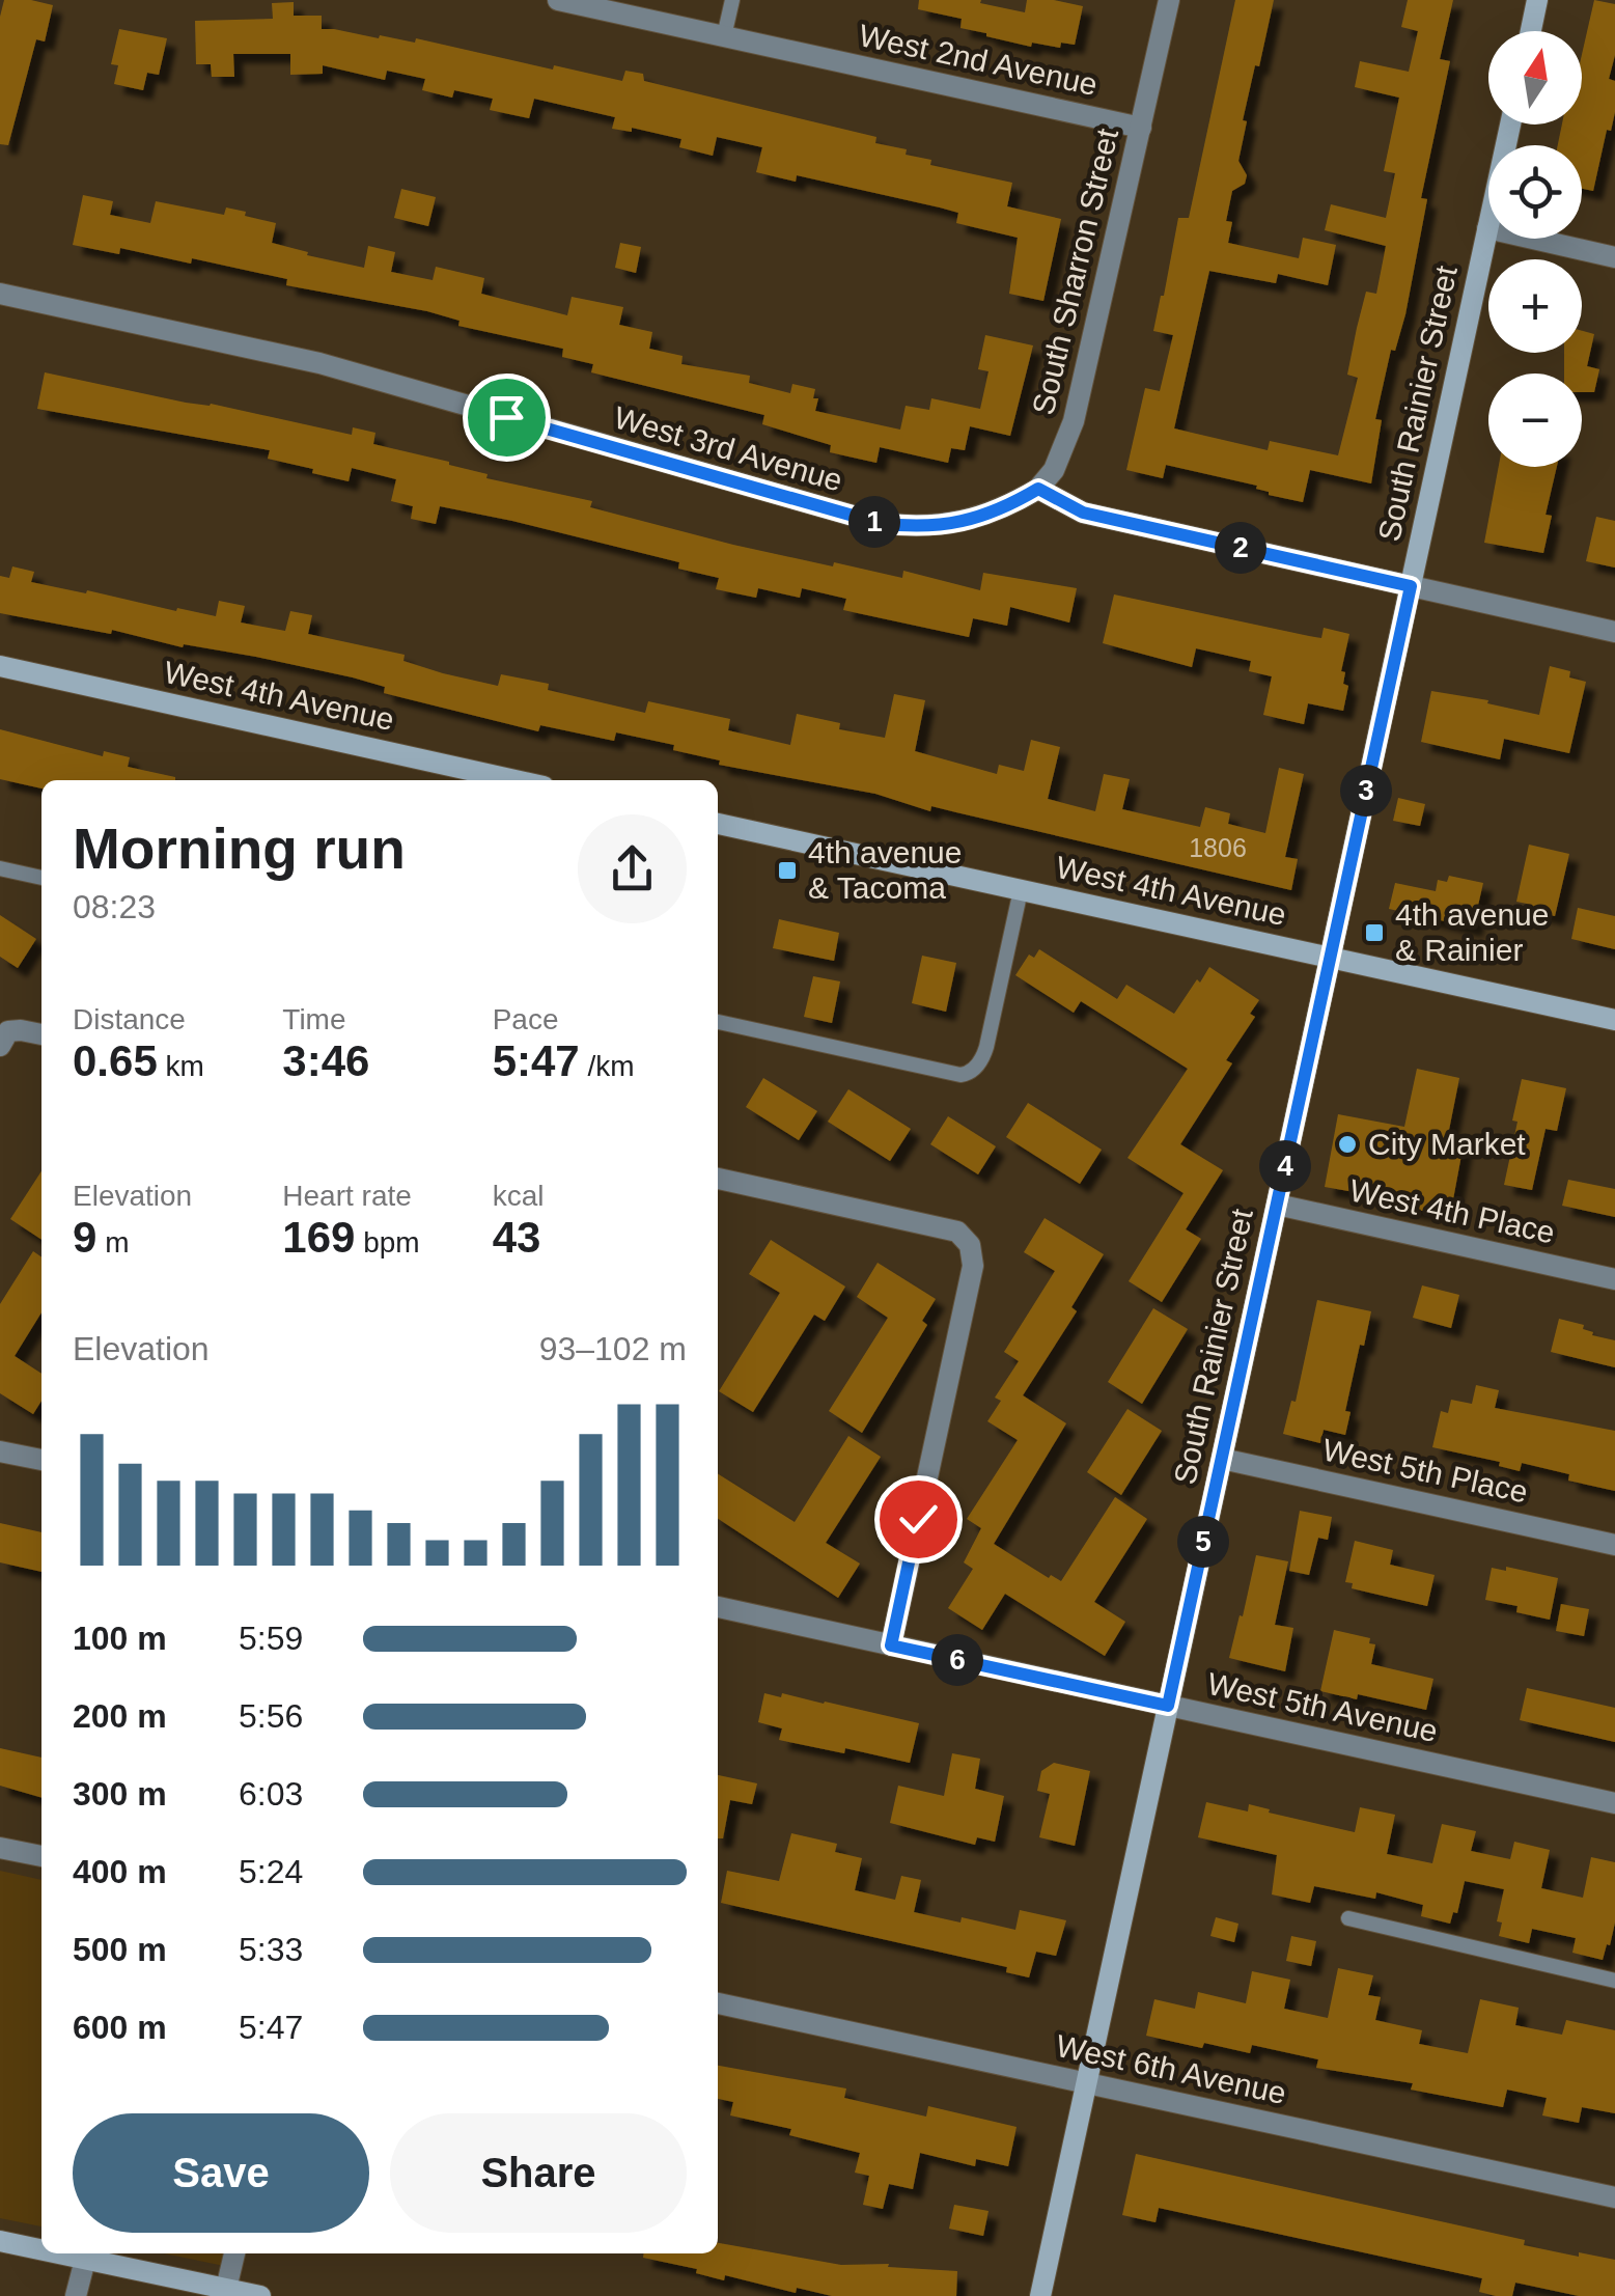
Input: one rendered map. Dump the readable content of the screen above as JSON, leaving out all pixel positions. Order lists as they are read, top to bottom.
{
  "streets": {
    "street": [
      "West 2nd Avenue",
      "South Sharron Street",
      "South Rainier Street",
      "West 3rd Avenue",
      "West 4th Avenue",
      "West 4th Place",
      "West 5th Place",
      "West 5th Avenue",
      "West 6th Avenue"
    ]
  },
  "crossings": [
    ["West 2nd Avenue", "South Sharron Street"],
    ["South Sharron Street", "West 3rd Avenue"],
    ["South Rainier Street", "West 4th Avenue"],
    ["South Rainier Street", "West 4th Place"],
    ["South Rainier Street", "West 5th Place"],
    ["South Rainier Street", "West 5th Avenue"],
    ["South Rainier Street", "West 6th Avenue"]
  ],
  "places": {
    "transit": ["4th avenue & Tacoma", "4th avenue & Rainier"],
    "other": ["City Market"]
  },
  "house_numbers": ["1806"],
  "north": "top",
  "page": {
    "map_buttons": ["+", "−"],
    "pins": [
      "1",
      "2",
      "3",
      "4",
      "5",
      "6"
    ],
    "heading": ["Morning run", "08:23"],
    "stats": [
      ["Distance", "0.65 km"],
      ["Time", "3:46"],
      ["Pace", "5:47 /km"],
      ["Elevation", "9 m"],
      ["Heart rate", "169 bpm"],
      ["kcal", "43"]
    ],
    "chart": ["Elevation", "93–102 m"],
    "list": [
      {
        "name": "100 m",
        "note": "5:59"
      },
      {
        "name": "200 m",
        "note": "5:56"
      },
      {
        "name": "300 m",
        "note": "6:03"
      },
      {
        "name": "400 m",
        "note": "5:24"
      },
      {
        "name": "500 m",
        "note": "5:33"
      },
      {
        "name": "600 m",
        "note": "5:47"
      }
    ],
    "buttons": ["Save", "Share"]
  }
}
